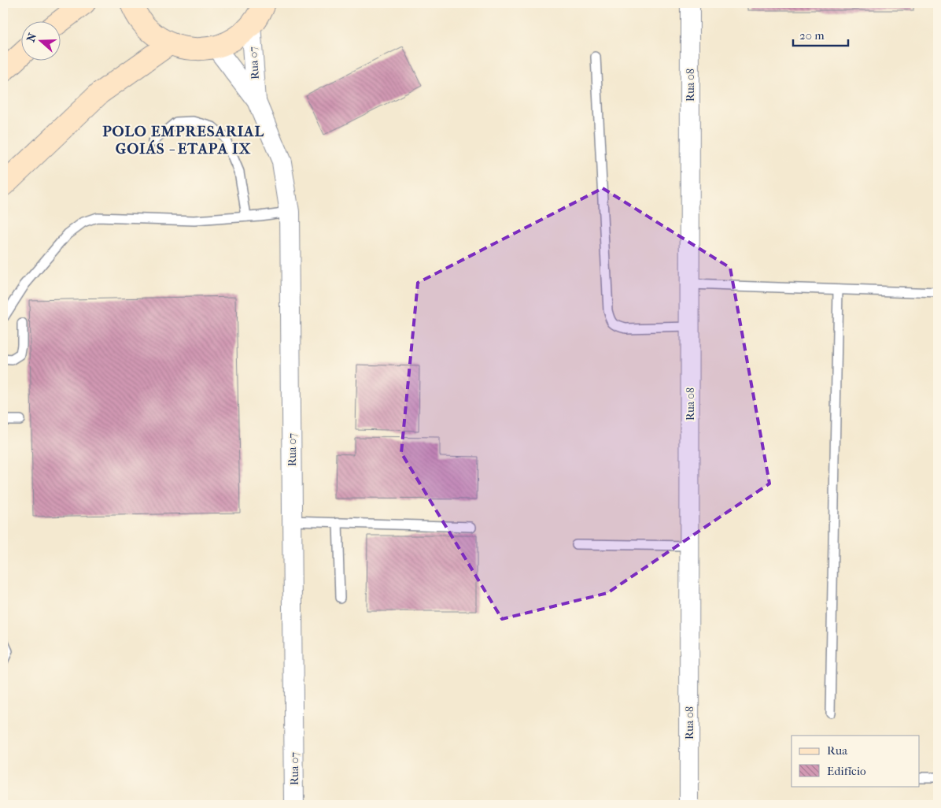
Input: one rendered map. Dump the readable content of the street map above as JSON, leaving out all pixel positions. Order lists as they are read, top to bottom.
{
  "streets": {
    "street": ["Rua 07", "Rua 08"]
  },
  "districts": ["POLO EMPRESARIAL GOIÁS - ETAPA IX"],
  "legend": ["Rua", "Edifício"],
  "scale_bar": "20 m",
  "north": "left"
}
